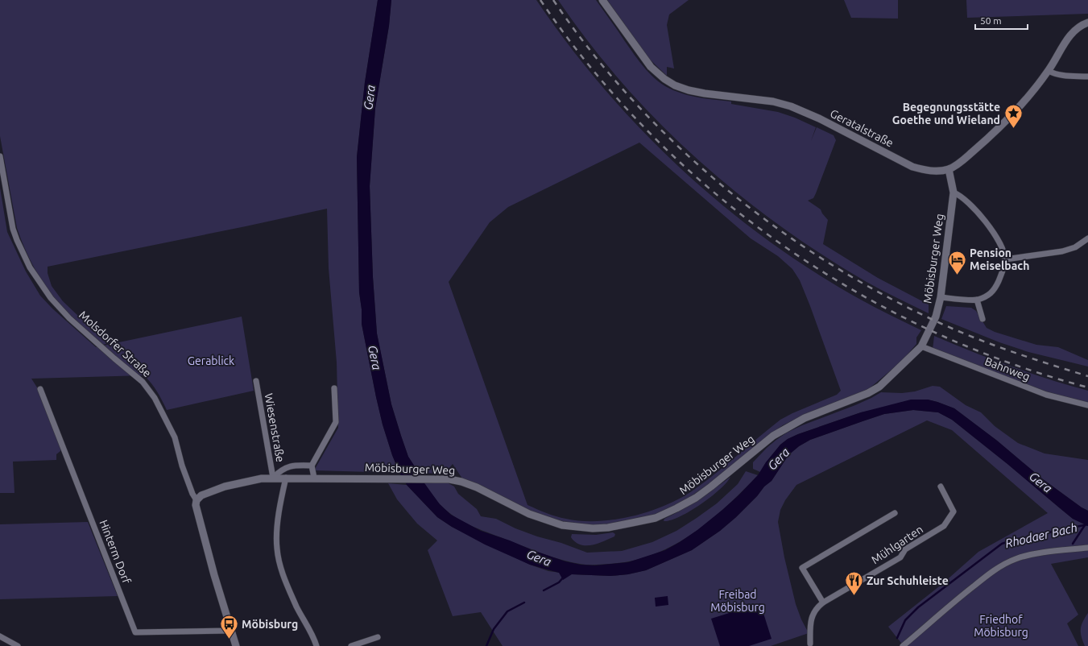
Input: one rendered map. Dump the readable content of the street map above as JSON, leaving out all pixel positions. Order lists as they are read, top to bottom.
{
  "streets": {
    "street": [
      "Geratalstraße",
      "Möbisburger Weg",
      "Molsdorfer Straße",
      "Bahnweg",
      "Wiesenstraße",
      "Mühlgarten",
      "Hinterm Dorf"
    ]
  },
  "crossings": [
    ["Geratalstraße", "Möbisburger Weg"],
    ["Möbisburger Weg", "Molsdorfer Straße"],
    ["Möbisburger Weg", "Bahnweg"],
    ["Möbisburger Weg", "Wiesenstraße"],
    ["Molsdorfer Straße", "Hinterm Dorf"]
  ],
  "water": ["Gera", "Rhodaer Bach"],
  "parks": ["Gerablick", "Freibad Möbisburg", "Friedhof Möbisburg"],
  "places": {
    "place": ["Begegnungsstätte Goethe und Wieland"],
    "hotel": ["Pension Meiselbach"],
    "restaurant": ["Zur Schuhleiste"],
    "bus stop": ["Möbisburg"]
  },
  "scale_bar": "50 m"
}
